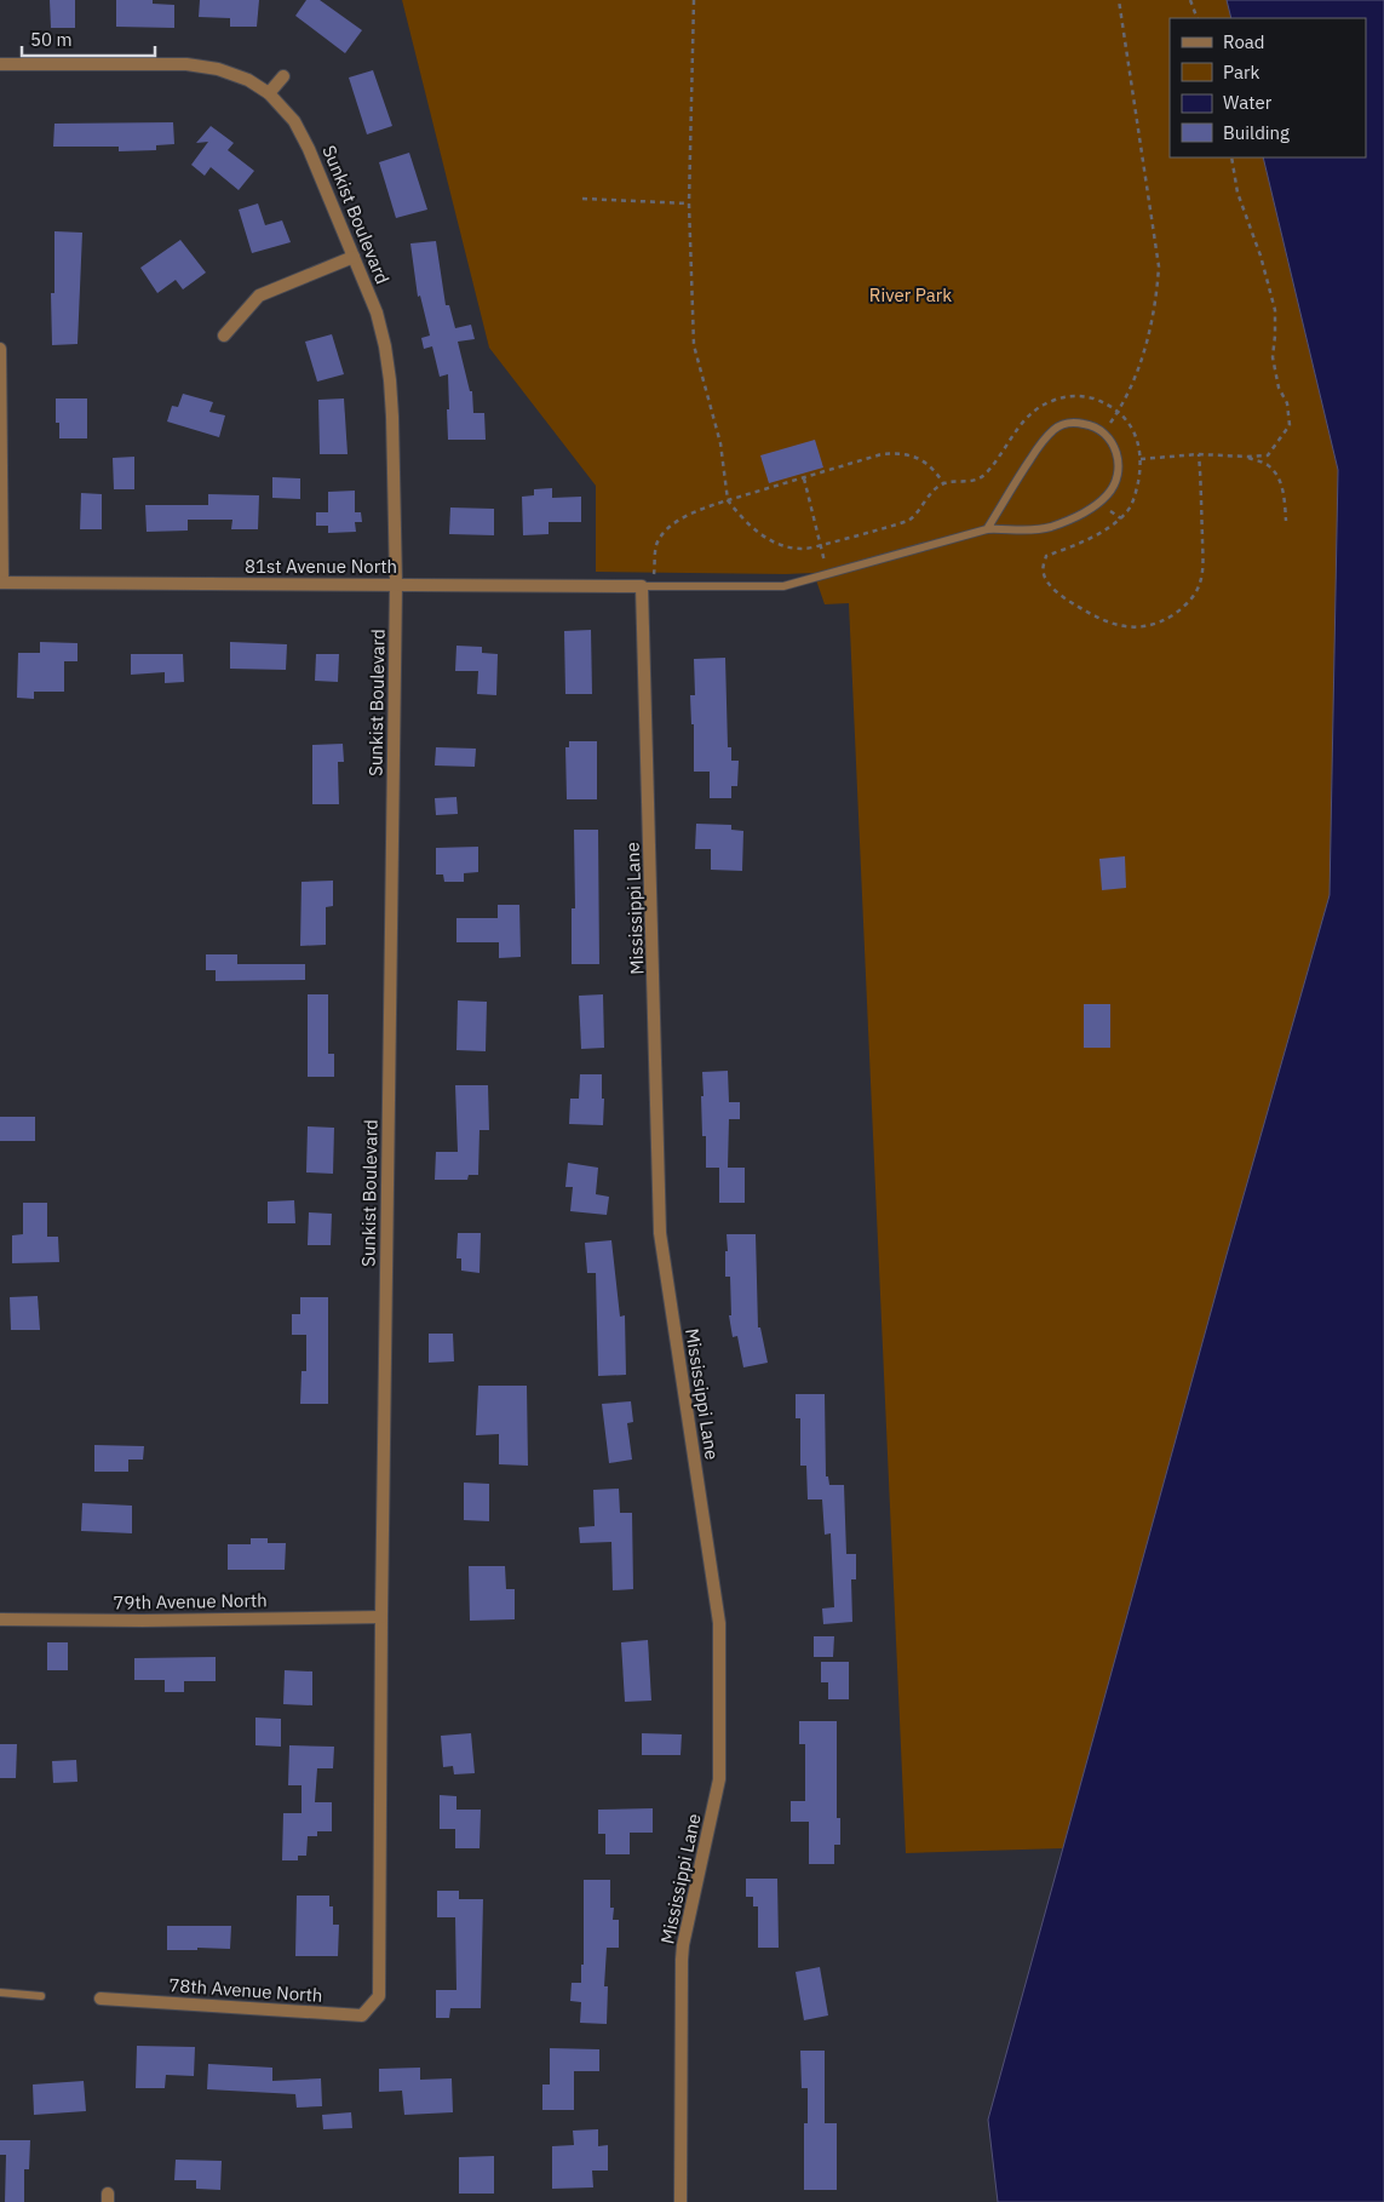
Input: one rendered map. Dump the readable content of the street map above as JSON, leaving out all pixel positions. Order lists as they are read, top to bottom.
{
  "streets": {
    "street": [
      "Sunkist Boulevard",
      "81st Avenue North",
      "Mississippi Lane",
      "79th Avenue North",
      "78th Avenue North"
    ]
  },
  "crossings": [
    ["Sunkist Boulevard", "81st Avenue North"],
    ["Sunkist Boulevard", "79th Avenue North"],
    ["Sunkist Boulevard", "78th Avenue North"],
    ["81st Avenue North", "Mississippi Lane"]
  ],
  "parks": ["River Park"],
  "legend": [
    "Road",
    "Park",
    "Water",
    "Building"
  ],
  "scale_bar": "50 m"
}
